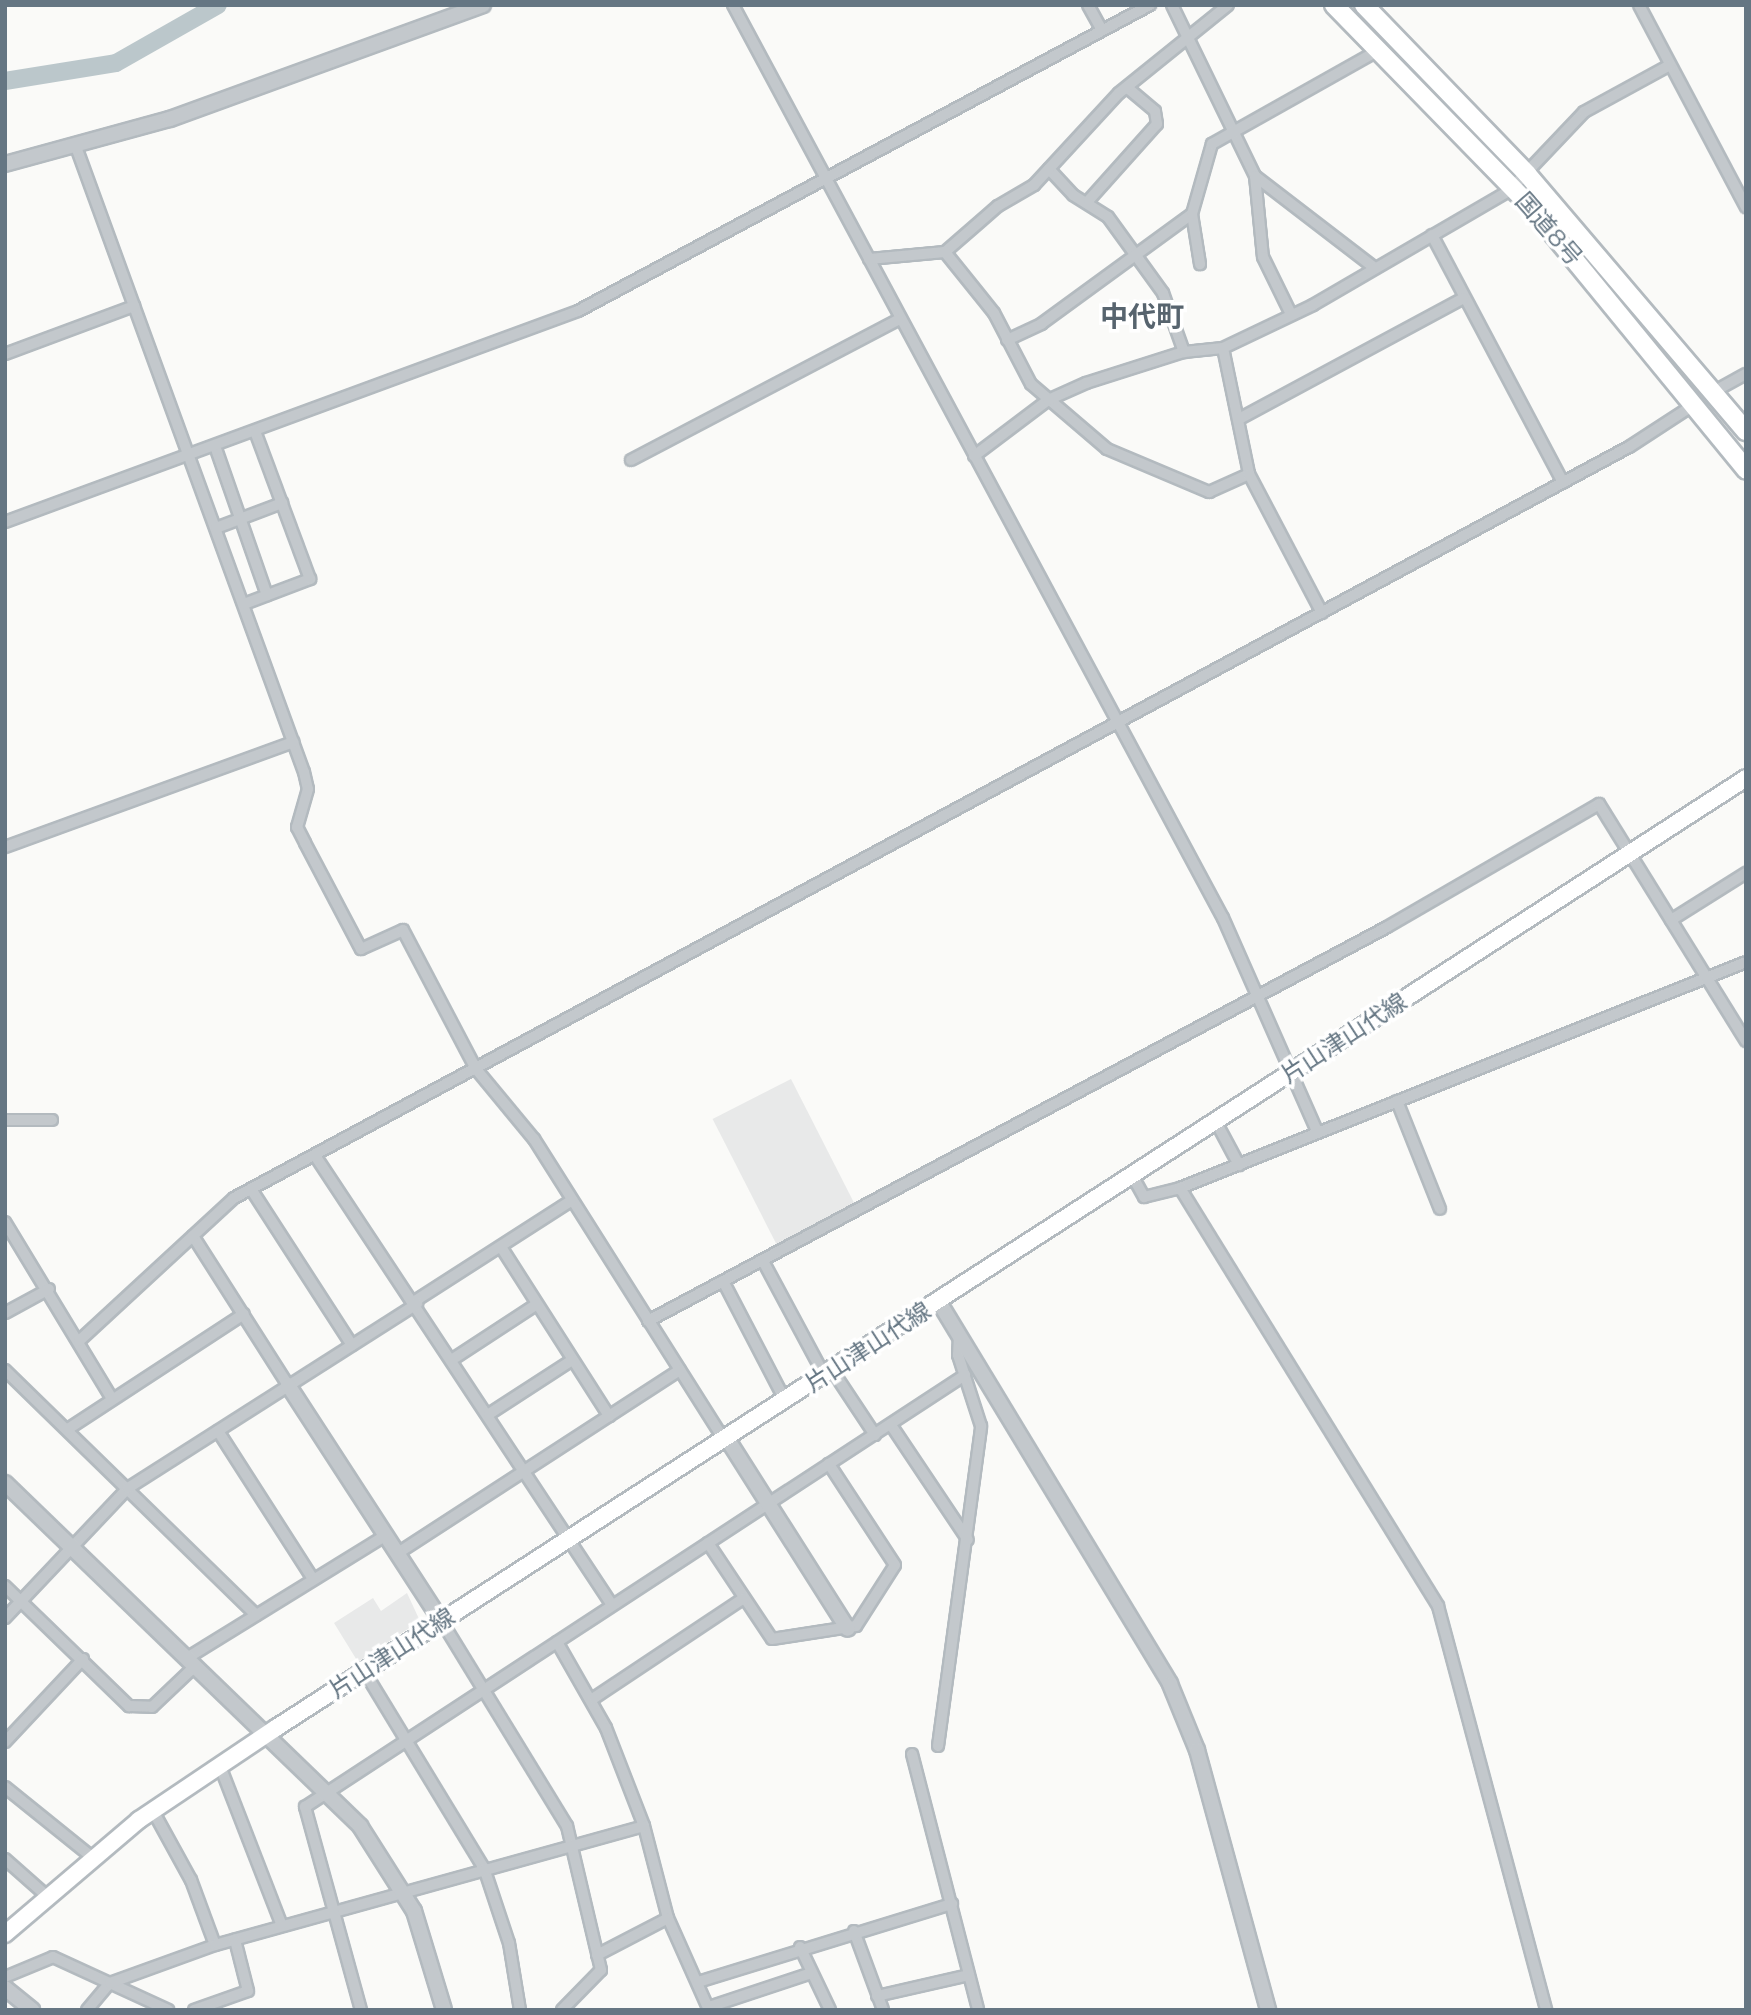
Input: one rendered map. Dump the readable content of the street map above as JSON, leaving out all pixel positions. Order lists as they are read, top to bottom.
{
  "streets": {
    "highway": ["国道8号"],
    "main road": ["片山津山代線"]
  },
  "districts": ["中代町"]
}
